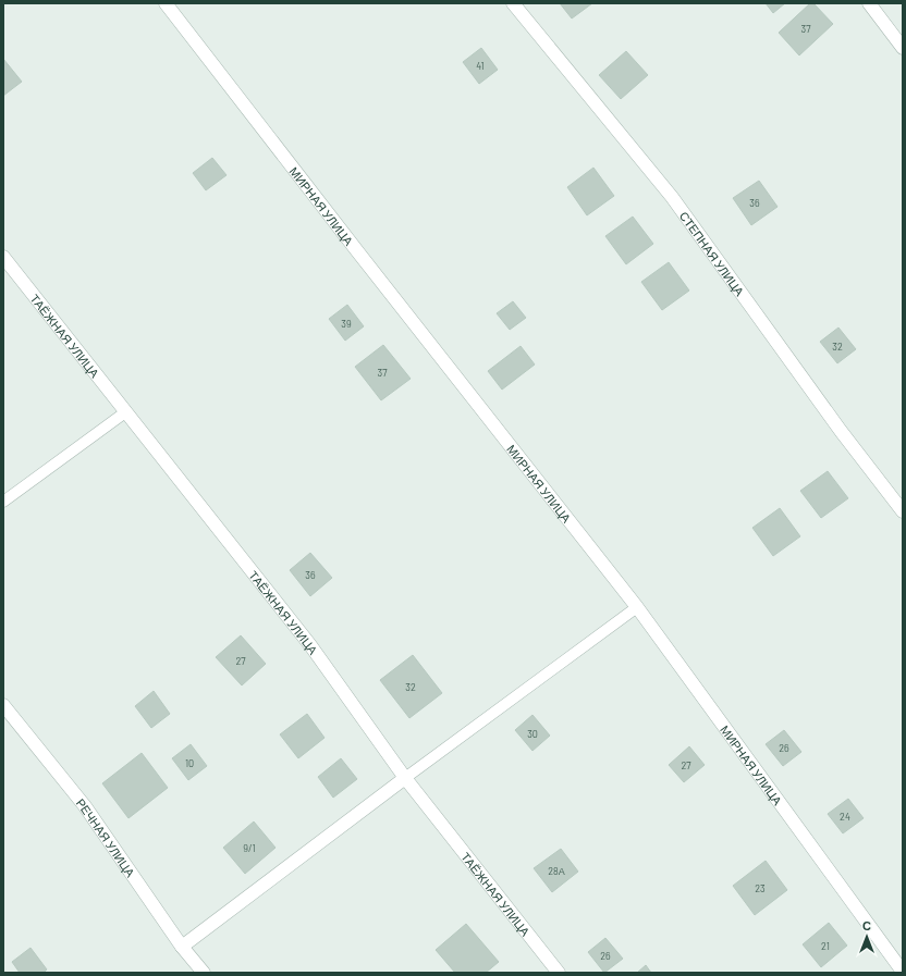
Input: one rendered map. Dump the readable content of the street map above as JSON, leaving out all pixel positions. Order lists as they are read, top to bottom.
{
  "streets": {
    "street": [
      "МИРНАЯ УЛИЦА",
      "СТЕПНАЯ УЛИЦА",
      "ТАЁЖНАЯ УЛИЦА",
      "РЕЧНАЯ УЛИЦА"
    ]
  },
  "house_numbers": [
    "37",
    "41",
    "36",
    "39",
    "32",
    "37",
    "36",
    "27",
    "32",
    "30",
    "26",
    "10",
    "27",
    "24",
    "9/1",
    "28А",
    "23",
    "21",
    "26"
  ],
  "north": "top"
}
